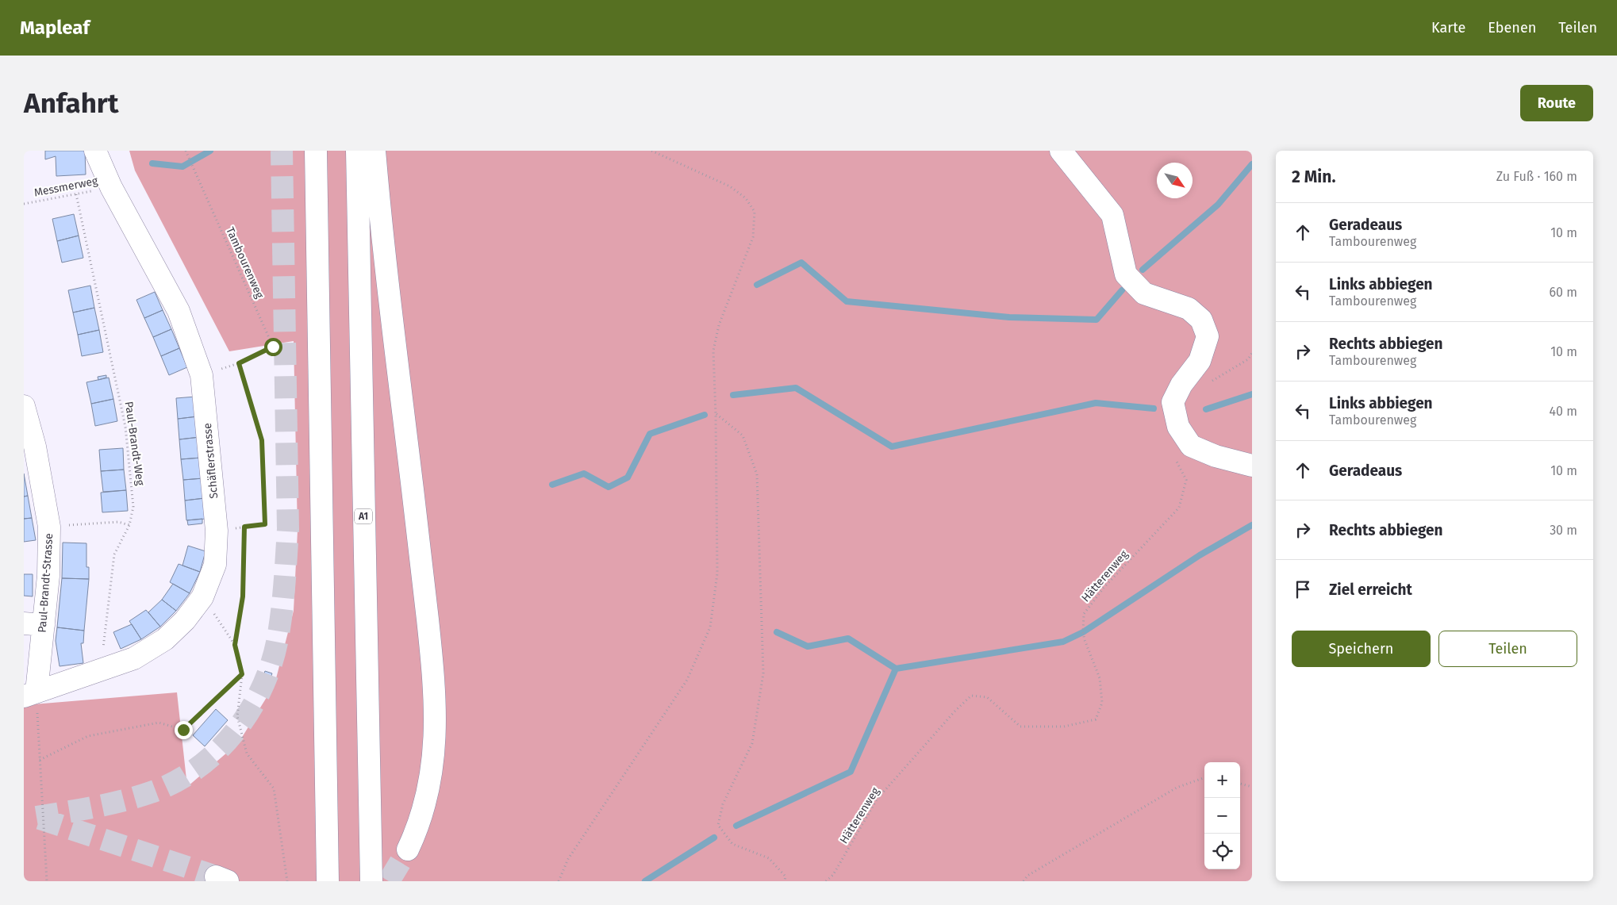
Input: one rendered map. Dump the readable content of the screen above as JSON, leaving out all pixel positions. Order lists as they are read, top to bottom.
{
  "streets": {
    "main road": ["Schäflerstrasse", "A1", "Paul-Brandt-Strasse"],
    "path": [
      "Messmerweg",
      "Tambourenweg",
      "Paul-Brandt-Weg",
      "Hätterenweg"
    ]
  },
  "crossings": [
    ["Messmerweg", "Paul-Brandt-Weg"],
    ["Messmerweg", "Schäflerstrasse"],
    ["Tambourenweg", "Schäflerstrasse"],
    ["Paul-Brandt-Weg", "Schäflerstrasse"],
    ["Schäflerstrasse", "Paul-Brandt-Strasse"]
  ],
  "north": "bottom right",
  "page": {
    "header": "Mapleaf",
    "nav": ["Karte", "Ebenen", "Teilen"],
    "buttons": [
      "Route",
      ["Speichern", "Teilen"]
    ],
    "title": "Anfahrt",
    "heading": ["2 Min.", "Zu Fuß · 160 m"],
    "list": [
      ["Geradeaus", "Tambourenweg", "10 m"],
      ["Links abbiegen", "Tambourenweg", "60 m"],
      ["Rechts abbiegen", "Tambourenweg", "10 m"],
      ["Links abbiegen", "Tambourenweg", "40 m"],
      ["Geradeaus", "10 m"],
      ["Rechts abbiegen", "30 m"],
      "Ziel erreicht"
    ],
    "map_buttons": ["+", "−"]
  }
}
